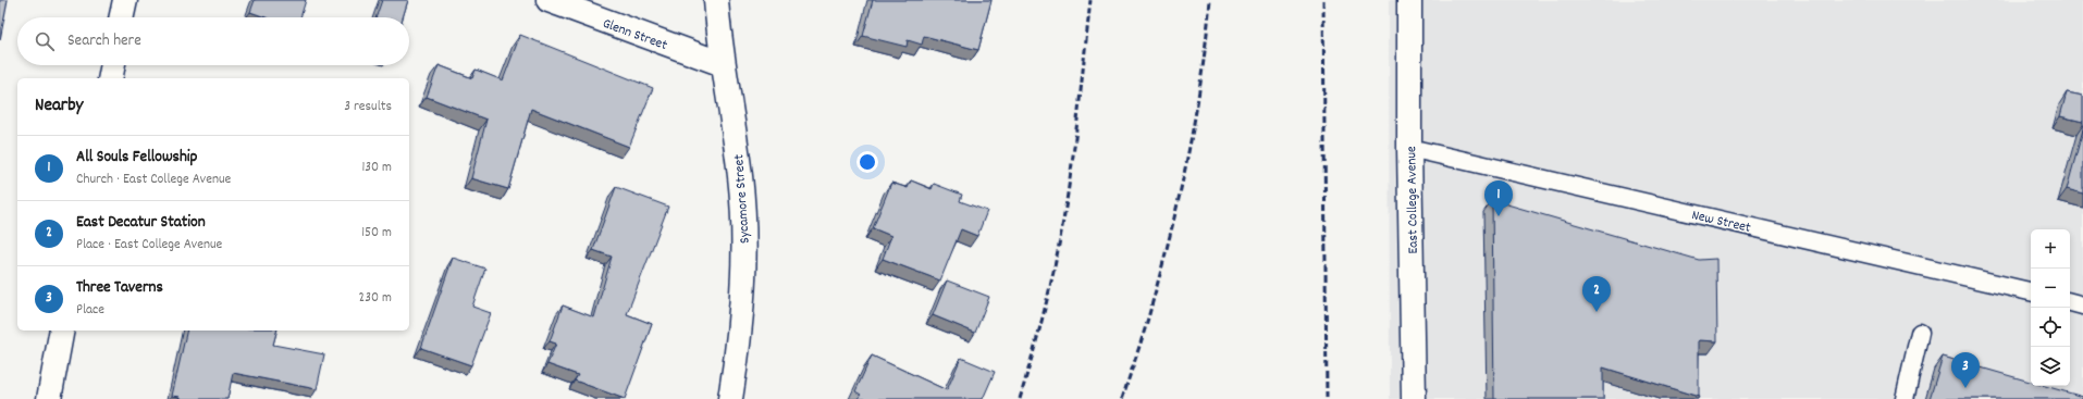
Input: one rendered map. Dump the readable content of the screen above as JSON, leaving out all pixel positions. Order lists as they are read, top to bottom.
{
  "streets": {
    "street": ["Glenn Street", "Sycamore Street", "East College Avenue"],
    "lane": ["New Street"]
  },
  "crossings": [
    ["Glenn Street", "Sycamore Street"],
    ["East College Avenue", "New Street"]
  ],
  "page": {
    "search": "Search here",
    "heading": ["Nearby", "3 results"],
    "list": [
      {
        "mark": "1",
        "name": "All Souls Fellowship",
        "note": "Church · East College Avenue",
        "value": "130 m"
      },
      {
        "mark": "2",
        "name": "East Decatur Station",
        "note": "Place · East College Avenue",
        "value": "150 m"
      },
      {
        "mark": "3",
        "name": "Three Taverns",
        "note": "Place",
        "value": "230 m"
      }
    ],
    "pins": ["1", "2", "3"],
    "map_buttons": ["+", "−"]
  }
}
